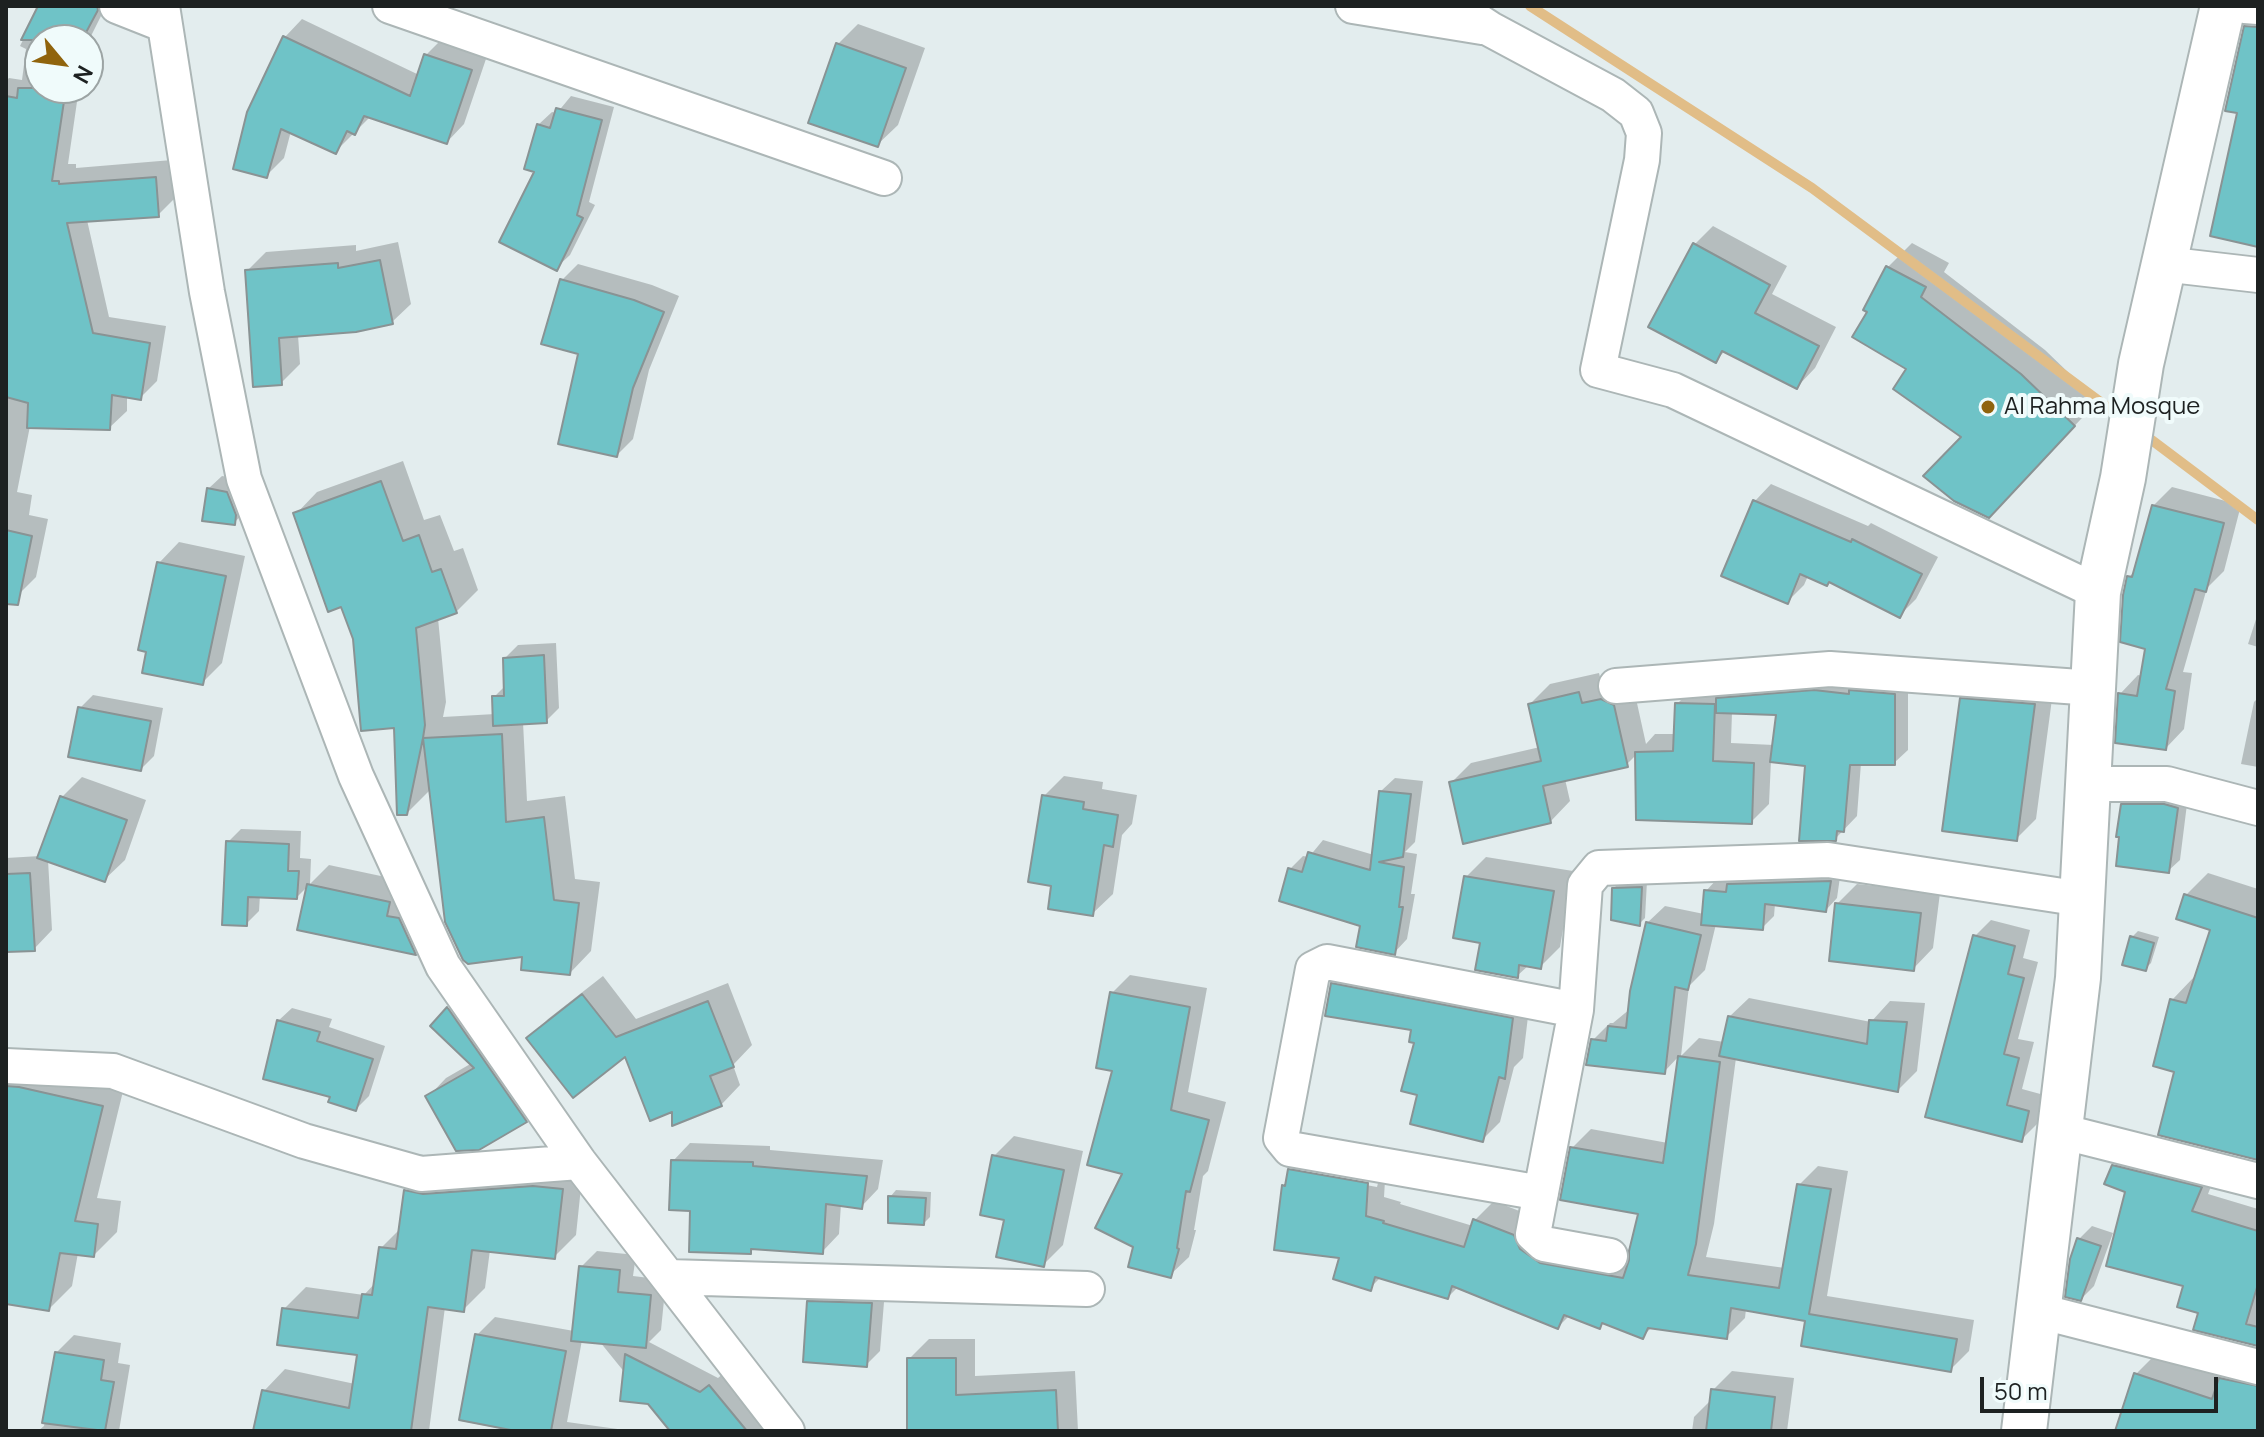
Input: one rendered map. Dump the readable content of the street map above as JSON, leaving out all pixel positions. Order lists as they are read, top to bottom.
{
  "places": ["Al Rahma Mosque"],
  "scale_bar": "50 m",
  "north": "bottom right"
}
